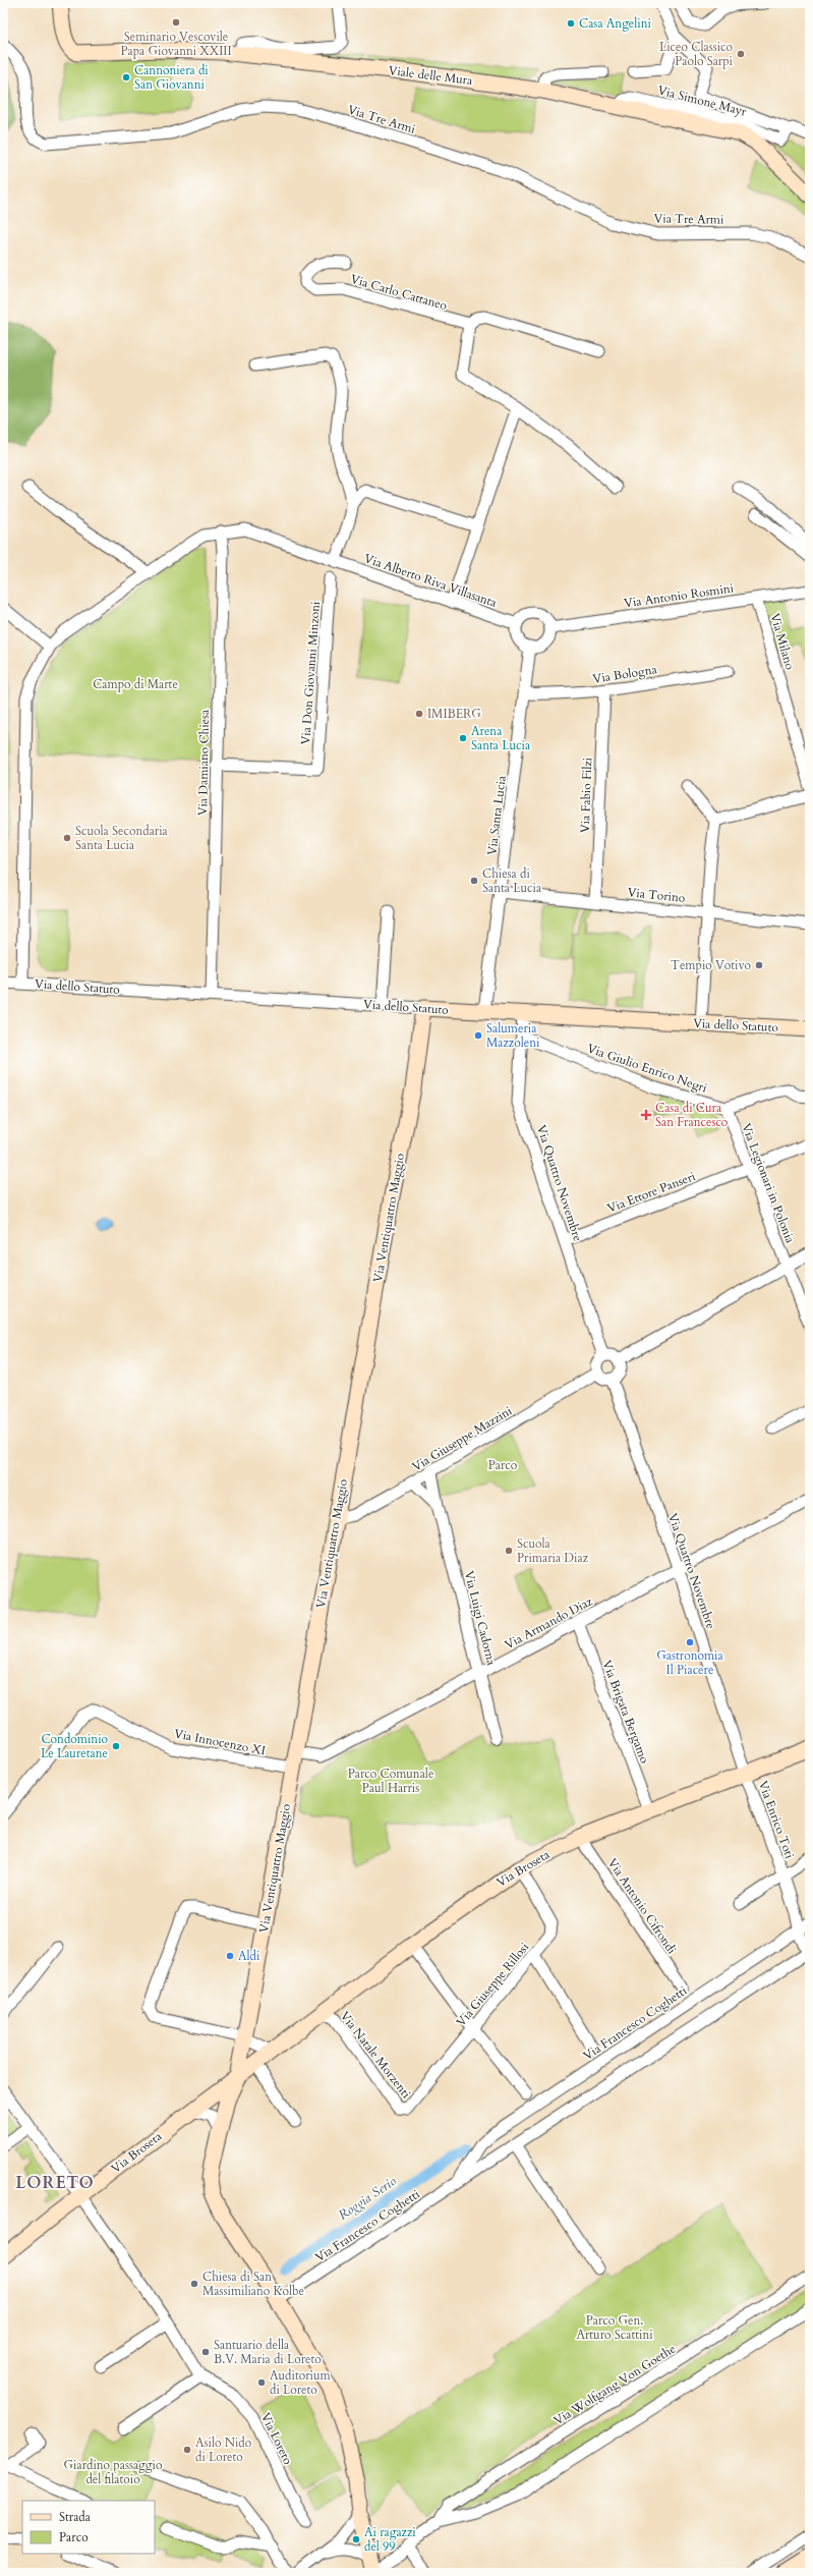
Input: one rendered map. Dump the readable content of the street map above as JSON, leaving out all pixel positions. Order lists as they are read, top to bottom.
{
  "streets": {
    "street": [
      "Viale delle Mura",
      "Via Simone Mayr",
      "Via Tre Armi",
      "Via Carlo Cattaneo",
      "Via Alberto Riva Villasanta",
      "Via Antonio Rosmini",
      "Via Milano",
      "Via Don Giovanni Minzoni",
      "Via Bologna",
      "Via Damiano Chiesa",
      "Via Fabio Filzi",
      "Via Santa Lucia",
      "Via Torino",
      "Via dello Statuto",
      "Via Giulio Enrico Negri",
      "Via Quattro Novembre",
      "Via Legionari in Polonia",
      "Via Ettore Panseri",
      "Via Ventiquattro Maggio",
      "Via Giuseppe Mazzini",
      "Via Luigi Cadorna",
      "Via Armando Diaz",
      "Via Brigata Bergamo",
      "Via Innocenzo XI",
      "Via Enrico Toti",
      "Via Broseta",
      "Via Antonio Cifrondi",
      "Via Giuseppe Rillosi",
      "Via Francesco Coghetti",
      "Via Natale Morzenti",
      "Via Wolfgang Von Goethe",
      "Via Loreto"
    ]
  },
  "crossings": [
    ["Viale delle Mura", "Via Simone Mayr"],
    ["Via Alberto Riva Villasanta", "Via Antonio Rosmini"],
    ["Via Alberto Riva Villasanta", "Via Damiano Chiesa"],
    ["Via Alberto Riva Villasanta", "Via Santa Lucia"],
    ["Via Alberto Riva Villasanta", "Via dello Statuto"],
    ["Via Antonio Rosmini", "Via Milano"],
    ["Via Antonio Rosmini", "Via Santa Lucia"],
    ["Via Don Giovanni Minzoni", "Via Damiano Chiesa"],
    ["Via Bologna", "Via Fabio Filzi"],
    ["Via Bologna", "Via Santa Lucia"],
    ["Via Damiano Chiesa", "Via dello Statuto"],
    ["Via Fabio Filzi", "Via Torino"],
    ["Via Santa Lucia", "Via Torino"],
    ["Via Santa Lucia", "Via dello Statuto"],
    ["Via dello Statuto", "Via Quattro Novembre"],
    ["Via dello Statuto", "Via Ventiquattro Maggio"],
    ["Via Giulio Enrico Negri", "Via Quattro Novembre"],
    ["Via Giulio Enrico Negri", "Via Legionari in Polonia"],
    ["Via Quattro Novembre", "Via Ettore Panseri"],
    ["Via Quattro Novembre", "Via Giuseppe Mazzini"],
    ["Via Quattro Novembre", "Via Armando Diaz"],
    ["Via Quattro Novembre", "Via Enrico Toti"],
    ["Via Quattro Novembre", "Via Broseta"],
    ["Via Legionari in Polonia", "Via Ettore Panseri"],
    ["Via Ventiquattro Maggio", "Via Giuseppe Mazzini"],
    ["Via Ventiquattro Maggio", "Via Armando Diaz"],
    ["Via Ventiquattro Maggio", "Via Innocenzo XI"],
    ["Via Ventiquattro Maggio", "Via Broseta"],
    ["Via Ventiquattro Maggio", "Via Francesco Coghetti"],
    ["Via Ventiquattro Maggio", "Via Wolfgang Von Goethe"],
    ["Via Giuseppe Mazzini", "Via Luigi Cadorna"],
    ["Via Luigi Cadorna", "Via Armando Diaz"],
    ["Via Armando Diaz", "Via Brigata Bergamo"],
    ["Via Armando Diaz", "Via Innocenzo XI"],
    ["Via Brigata Bergamo", "Via Broseta"],
    ["Via Enrico Toti", "Via Broseta"],
    ["Via Enrico Toti", "Via Francesco Coghetti"],
    ["Via Broseta", "Via Antonio Cifrondi"],
    ["Via Broseta", "Via Giuseppe Rillosi"],
    ["Via Broseta", "Via Natale Morzenti"],
    ["Via Broseta", "Via Loreto"],
    ["Via Giuseppe Rillosi", "Via Natale Morzenti"]
  ],
  "districts": ["LORETO"],
  "water": ["Roggia Serio"],
  "parks": [
    "Campo di Marte",
    "Parco",
    "Parco Comunale Paul Harris",
    "Parco Gen. Arturo Scattini",
    "Giardino passaggio del filatoio"
  ],
  "places": {
    "other": [
      "Seminario Vescovile Papa Giovanni XXIII",
      "Casa Angelini",
      "Liceo Classico Paolo Sarpi",
      "Cannoniera di San Giovanni",
      "IMIBERG",
      "Arena Santa Lucia",
      "Scuola Secondaria Santa Lucia",
      "Chiesa di Santa Lucia",
      "Tempio Votivo",
      "Salumeria Mazzoleni",
      "Scuola Primaria Diaz",
      "Gastronomia Il Piacere",
      "Condominio Le Lauretane",
      "Aldi",
      "Chiesa di San Massimiliano Kolbe",
      "Santuario della B.V. Maria di Loreto",
      "Auditorium di Loreto",
      "Asilo Nido di Loreto",
      "Ai ragazzi del 99"
    ],
    "health": ["Casa di Cura San Francesco"]
  },
  "legend": ["Strada", "Parco"]
}
